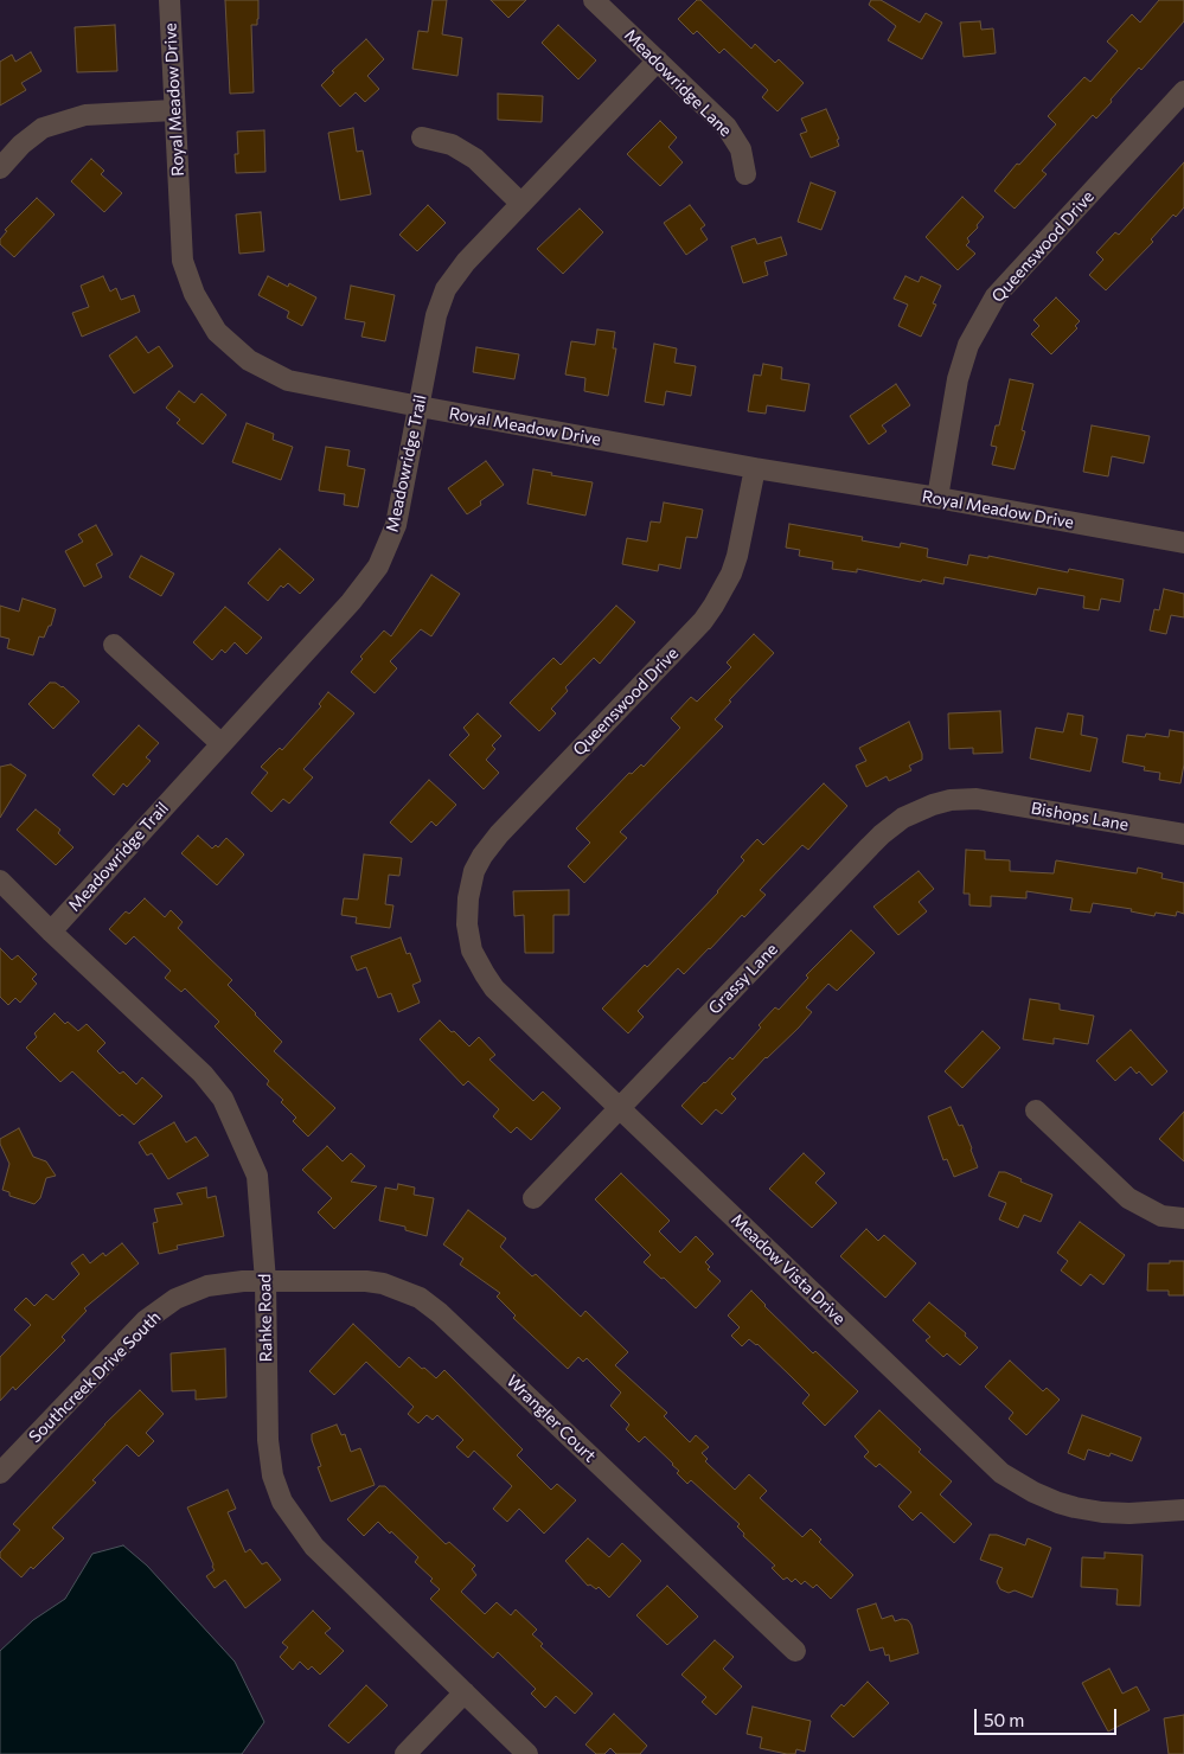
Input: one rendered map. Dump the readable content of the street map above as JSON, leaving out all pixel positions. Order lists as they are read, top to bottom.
{
  "streets": {
    "street": [
      "Meadowridge Lane",
      "Royal Meadow Drive",
      "Queenswood Drive",
      "Meadowridge Trail",
      "Bishops Lane",
      "Grassy Lane",
      "Meadow Vista Drive",
      "Rahke Road",
      "Southcreek Drive South",
      "Wrangler Court"
    ]
  },
  "crossings": [
    ["Meadowridge Lane", "Meadowridge Trail"],
    ["Royal Meadow Drive", "Queenswood Drive"],
    ["Royal Meadow Drive", "Meadowridge Trail"],
    ["Queenswood Drive", "Meadow Vista Drive"],
    ["Meadowridge Trail", "Rahke Road"],
    ["Bishops Lane", "Grassy Lane"],
    ["Grassy Lane", "Meadow Vista Drive"],
    ["Rahke Road", "Southcreek Drive South"],
    ["Rahke Road", "Wrangler Court"],
    ["Southcreek Drive South", "Wrangler Court"]
  ],
  "scale_bar": "50 m"
}
